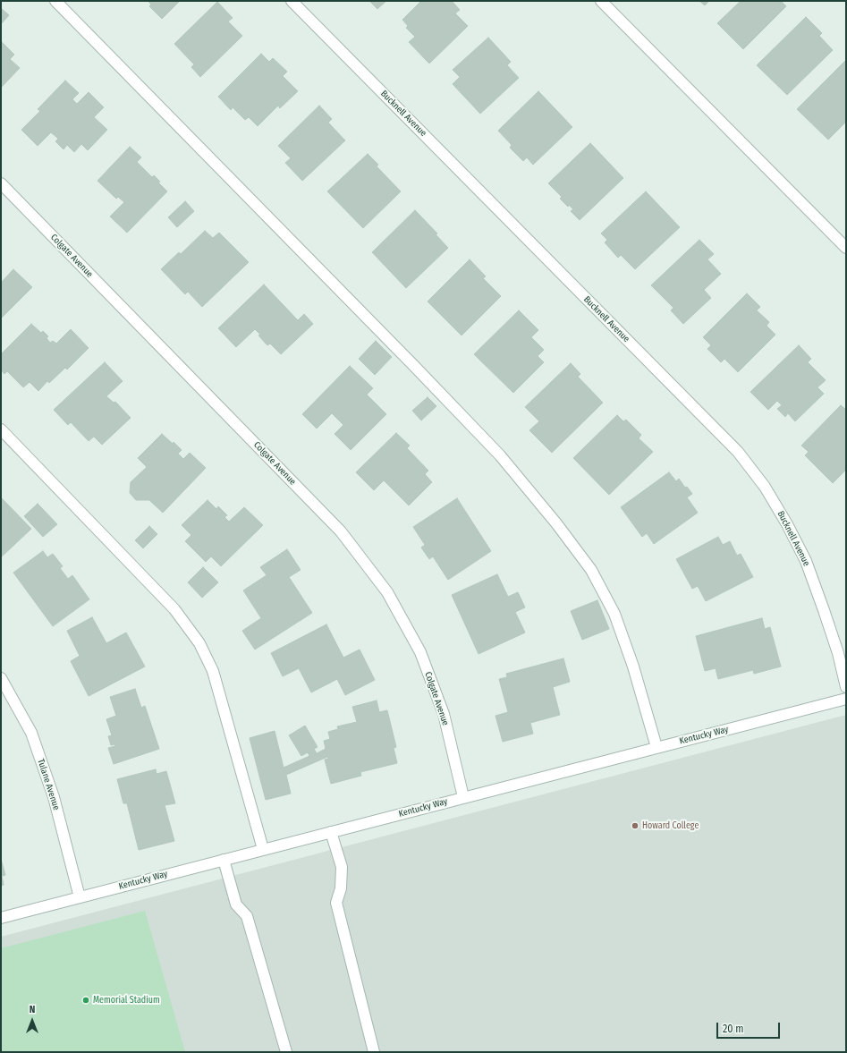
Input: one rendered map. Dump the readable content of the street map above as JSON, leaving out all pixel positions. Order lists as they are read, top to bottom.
{
  "streets": {
    "street": [
      "Bucknell Avenue",
      "Colgate Avenue",
      "Kentucky Way",
      "Tulane Avenue"
    ]
  },
  "crossings": [
    ["Colgate Avenue", "Kentucky Way"],
    ["Kentucky Way", "Tulane Avenue"]
  ],
  "places": ["Howard College", "Memorial Stadium"],
  "scale_bar": "20 m",
  "north": "top"
}
